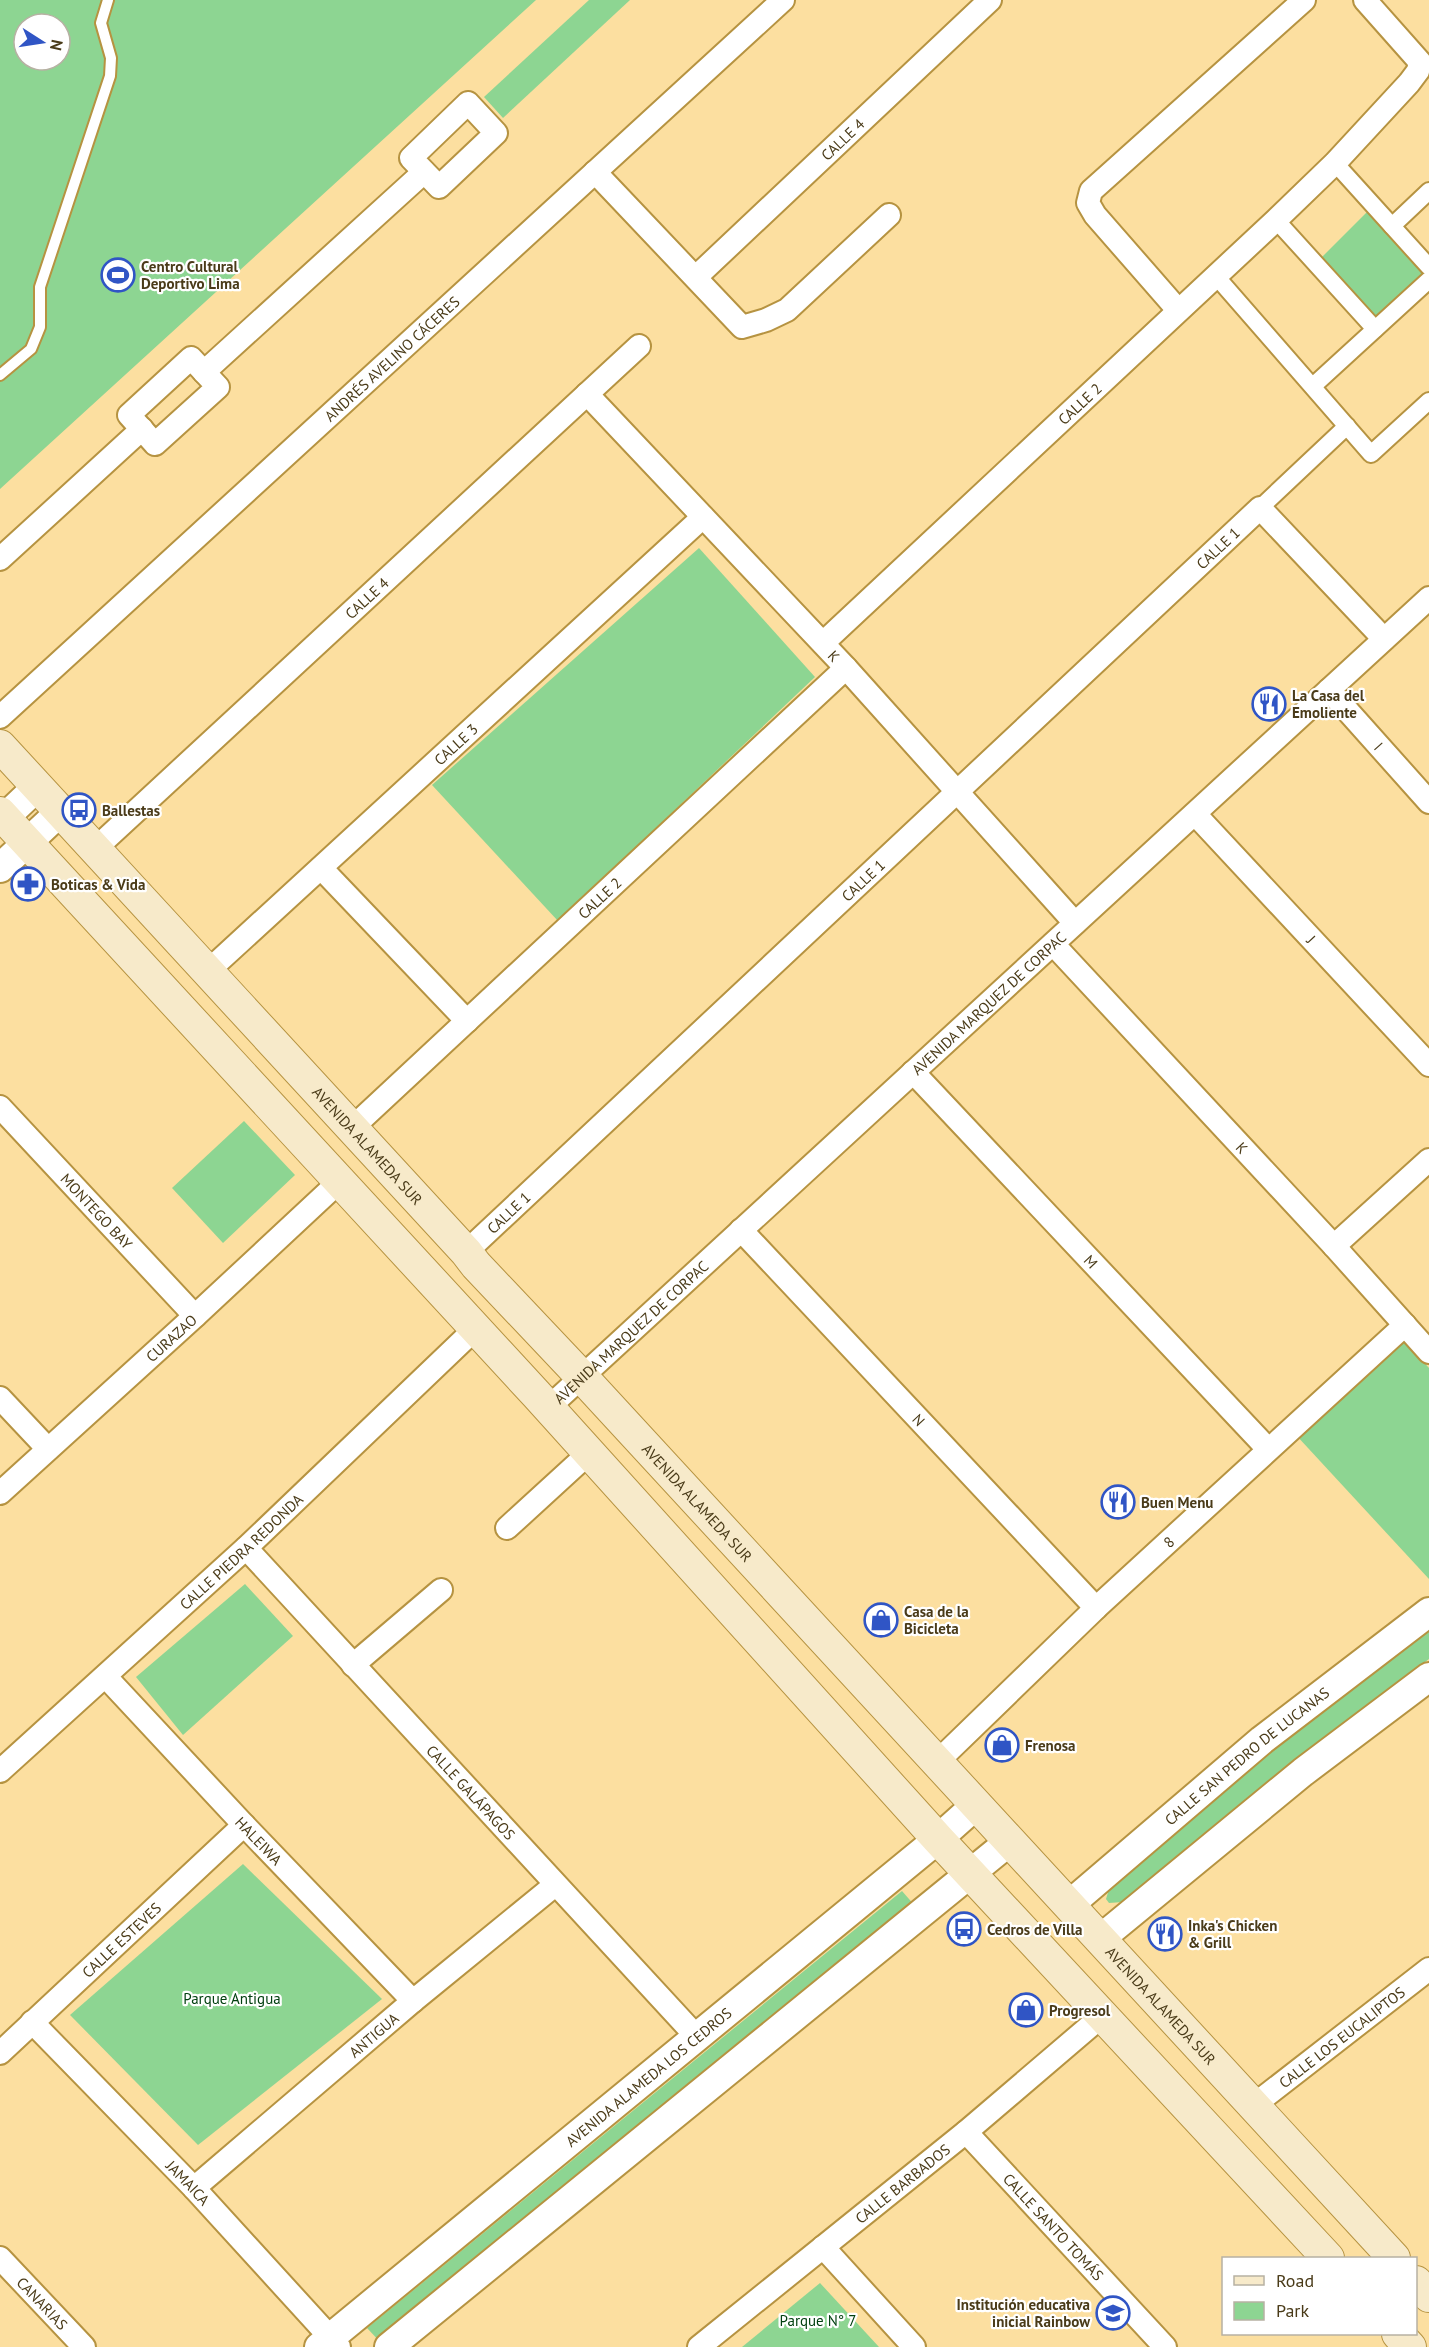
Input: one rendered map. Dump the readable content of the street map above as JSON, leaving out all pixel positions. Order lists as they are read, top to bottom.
{
  "streets": {
    "main road": ["AVENIDA ALAMEDA SUR"],
    "street": [
      "CALLE 4",
      "ANDRÉS AVELINO CÁCERES",
      "CALLE 2",
      "CALLE 1",
      "K",
      "CALLE 3",
      "I",
      "J",
      "AVENIDA MARQUEZ DE CORPAC",
      "MONTEGO BAY",
      "M",
      "CURAZAO",
      "N",
      "8",
      "CALLE PIEDRA REDONDA",
      "CALLE SAN PEDRO DE LUCANAS",
      "CALLE GALÁPAGOS",
      "HALEIWA",
      "CALLE ESTEVES",
      "ANTIGUA",
      "CALLE LOS EUCALIPTOS",
      "AVENIDA ALAMEDA LOS CEDROS",
      "JAMAICA",
      "CALLE BARBADOS",
      "CALLE SANTO TOMÁS",
      "CANARIAS"
    ]
  },
  "crossings": [
    ["CALLE 4", "K"],
    ["CALLE 4", "AVENIDA ALAMEDA SUR"],
    ["CALLE 2", "K"],
    ["CALLE 2", "AVENIDA ALAMEDA SUR"],
    ["CALLE 1", "K"],
    ["CALLE 1", "AVENIDA ALAMEDA SUR"],
    ["K", "CALLE 3"],
    ["K", "AVENIDA MARQUEZ DE CORPAC"],
    ["K", "8"],
    ["CALLE 3", "AVENIDA ALAMEDA SUR"],
    ["I", "AVENIDA MARQUEZ DE CORPAC"],
    ["J", "AVENIDA MARQUEZ DE CORPAC"],
    ["AVENIDA MARQUEZ DE CORPAC", "AVENIDA ALAMEDA SUR"],
    ["AVENIDA MARQUEZ DE CORPAC", "M"],
    ["AVENIDA MARQUEZ DE CORPAC", "N"],
    ["AVENIDA ALAMEDA SUR", "8"],
    ["AVENIDA ALAMEDA SUR", "CALLE SAN PEDRO DE LUCANAS"],
    ["AVENIDA ALAMEDA SUR", "CALLE LOS EUCALIPTOS"],
    ["AVENIDA ALAMEDA SUR", "AVENIDA ALAMEDA LOS CEDROS"],
    ["MONTEGO BAY", "CURAZAO"],
    ["M", "8"],
    ["N", "8"],
    ["CALLE PIEDRA REDONDA", "CALLE GALÁPAGOS"],
    ["CALLE PIEDRA REDONDA", "HALEIWA"],
    ["CALLE GALÁPAGOS", "ANTIGUA"],
    ["CALLE GALÁPAGOS", "AVENIDA ALAMEDA LOS CEDROS"],
    ["HALEIWA", "CALLE ESTEVES"],
    ["HALEIWA", "ANTIGUA"],
    ["CALLE ESTEVES", "JAMAICA"],
    ["ANTIGUA", "JAMAICA"],
    ["AVENIDA ALAMEDA LOS CEDROS", "JAMAICA"],
    ["CALLE BARBADOS", "CALLE SANTO TOMÁS"]
  ],
  "parks": ["Parque Antigua", "Parque N° 7"],
  "places": {
    "sports": ["Centro Cultural Deportivo Lima"],
    "restaurant": ["La Casa del Emoliente", "Buen Menu", "Inka's Chicken & Grill"],
    "bus stop": ["Ballestas", "Cedros de Villa"],
    "pharmacy": ["Boticas & Vida"],
    "shop": ["Casa de la Bicicleta", "Frenosa", "Progresol"],
    "school or university": ["Institución educativa inicial Rainbow"]
  },
  "legend": ["Road", "Park"],
  "north": "right"
}
